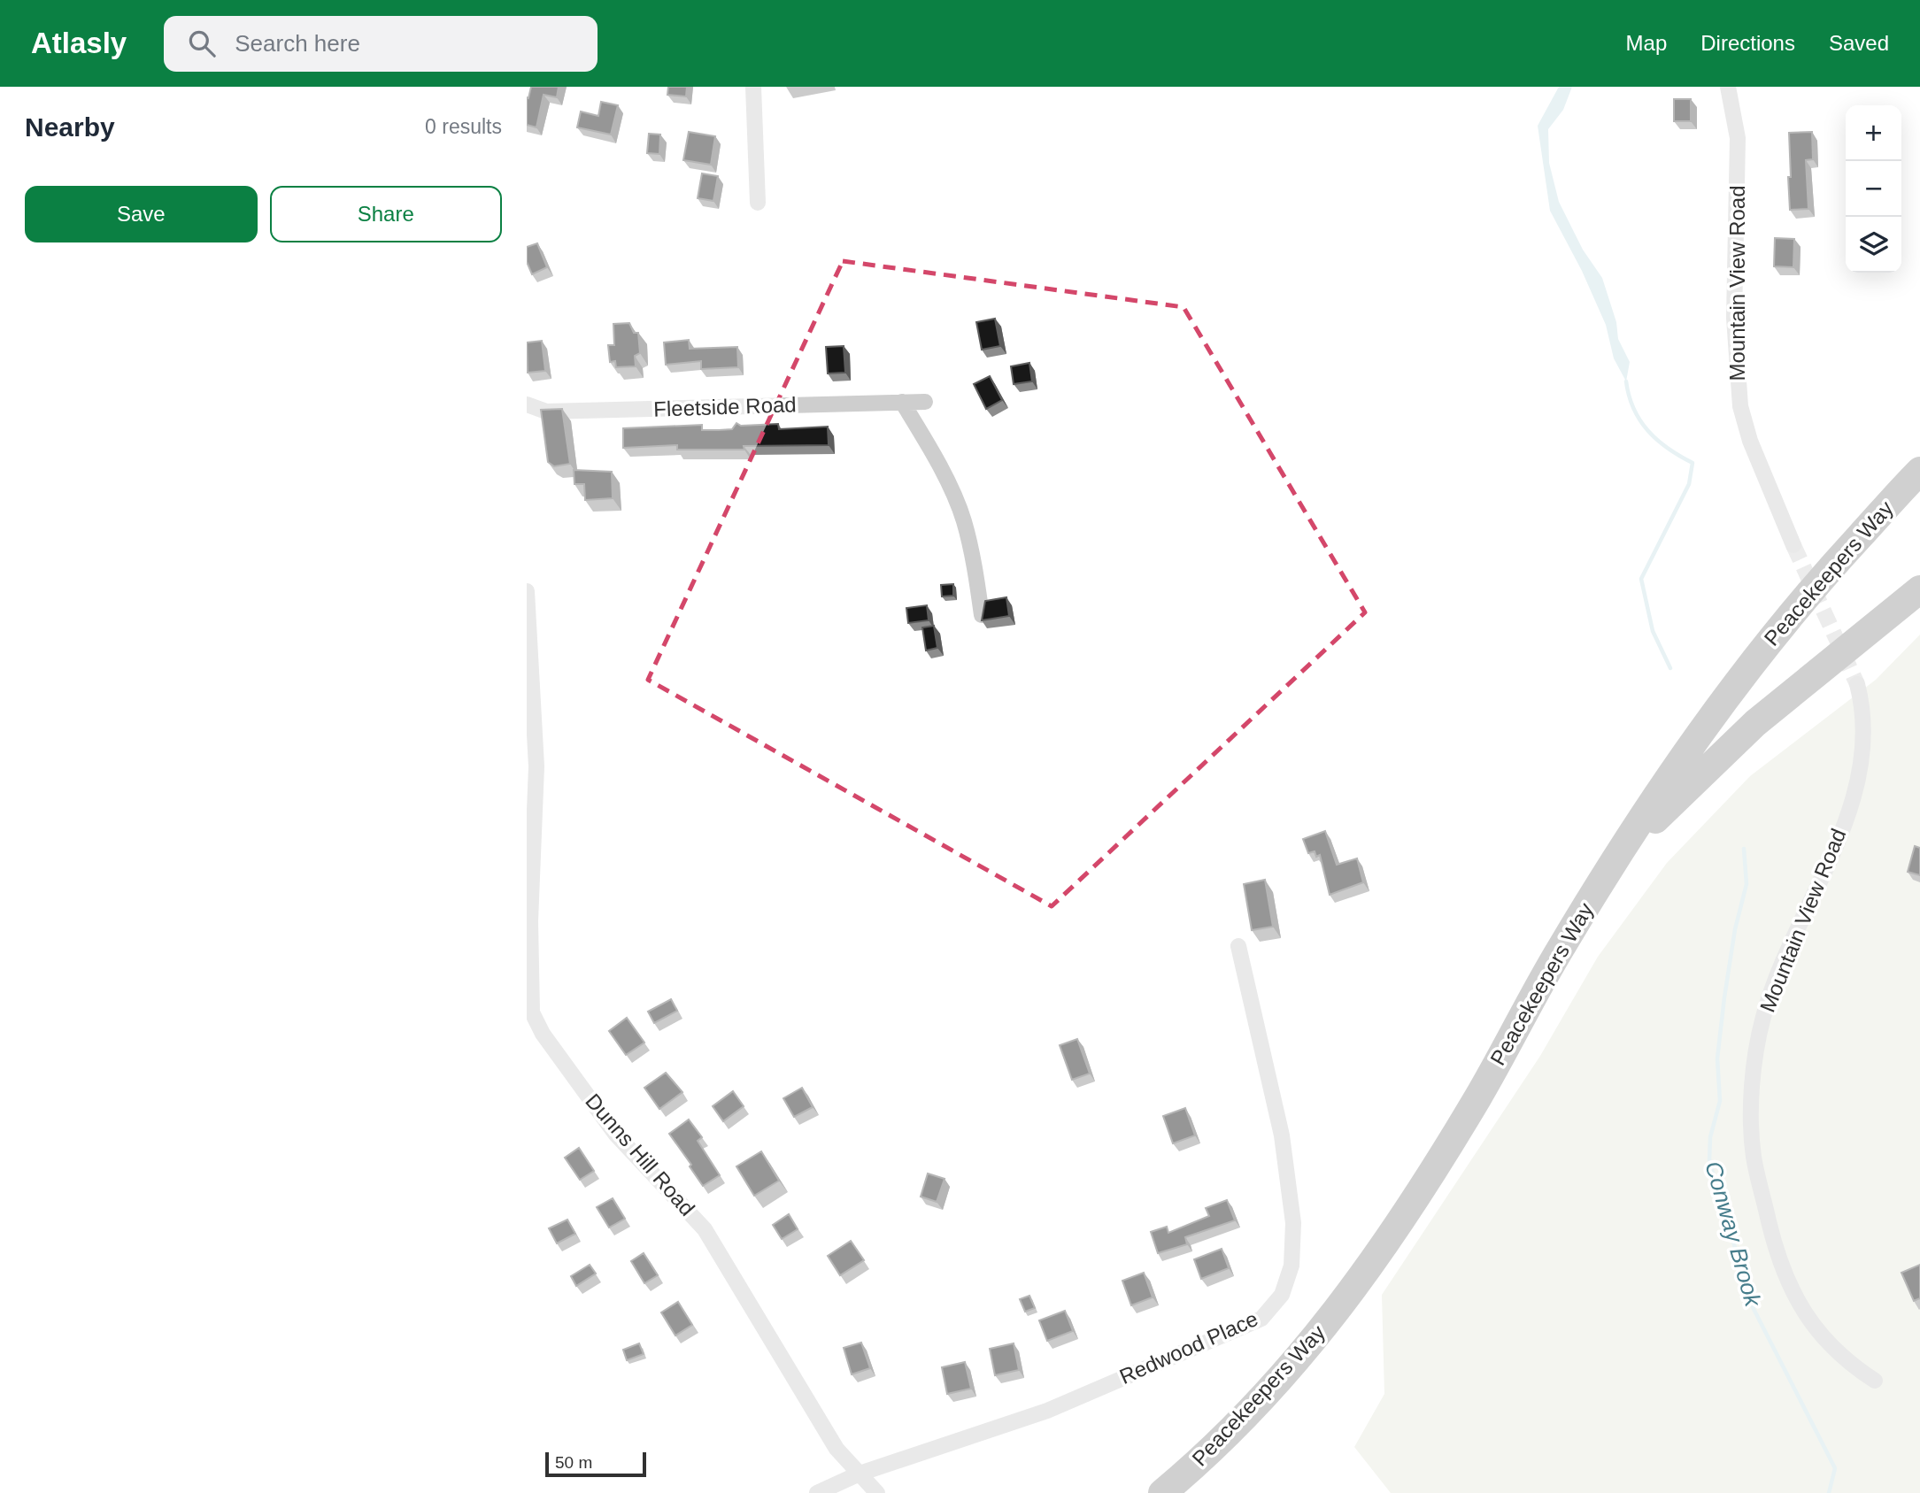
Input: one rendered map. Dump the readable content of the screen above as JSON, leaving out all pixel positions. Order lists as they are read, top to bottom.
{
  "streets": {
    "highway": ["Peacekeepers Way"],
    "street": [
      "Mountain View Road",
      "Fleetside Road",
      "Dunns Hill Road",
      "Redwood Place"
    ]
  },
  "crossings": [
    ["Dunns Hill Road", "Redwood Place"]
  ],
  "water": ["Conway Brook"],
  "scale_bar": "50 m",
  "page": {
    "header": "Atlasly",
    "search": "Search here",
    "nav": ["Map", "Directions", "Saved"],
    "heading": ["Nearby", "0 results"],
    "map_buttons": ["+", "−"],
    "buttons": ["Save", "Share"],
    "scale": "50 m"
  }
}
